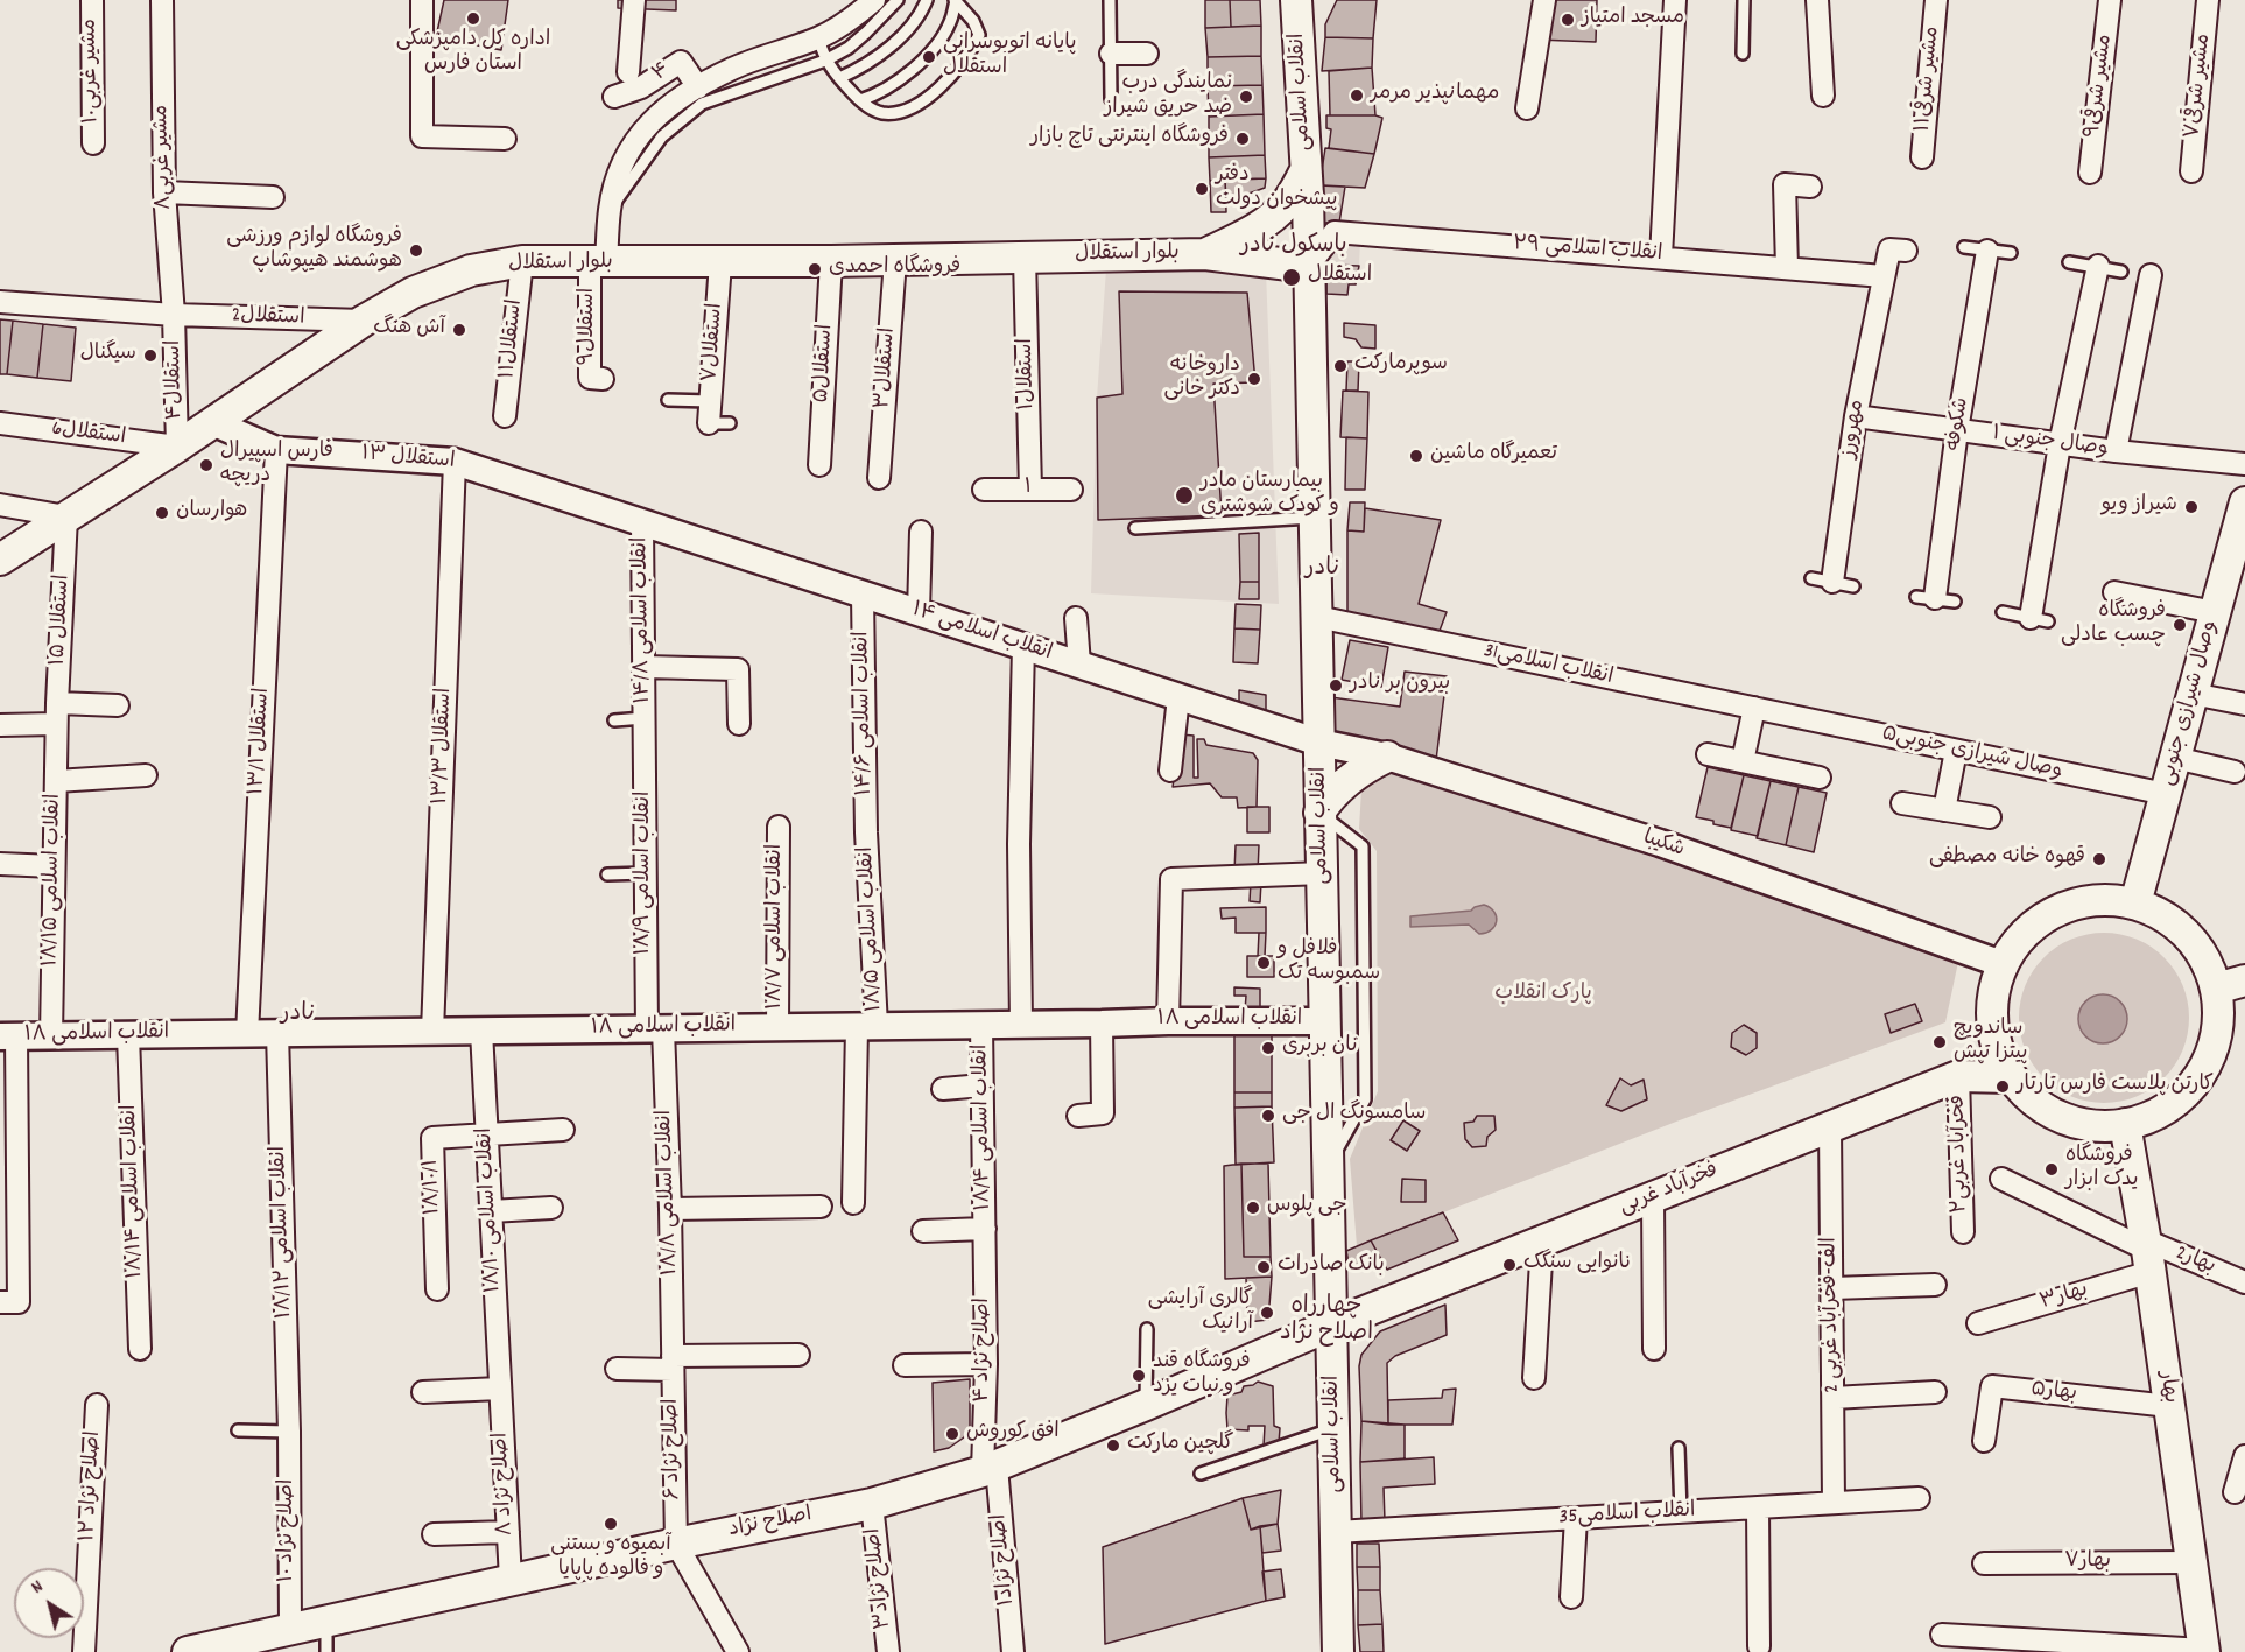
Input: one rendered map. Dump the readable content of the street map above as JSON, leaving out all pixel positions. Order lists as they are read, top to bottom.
{
  "streets": {
    "main road": [
      "انقلاب اسلامی",
      "بلوار استقلال",
      "وصال شیرازی جنوبی",
      "فخرآباد غربی",
      "بهار",
      "اصلاح نژاد"
    ],
    "street": [
      "۱۰مشیر غربی",
      "۴",
      "مشیر شرقی۱۱",
      "مشیر شرقی۹",
      "مشیر شرقی۷",
      "مشیر غربی۸",
      "انقلاب اسلامی ۲۹",
      "2استقلال",
      "استقلال۹",
      "استقلال۱۱",
      "استقلال۷",
      "استقلال۵",
      "استقلال۳",
      "استقلال۱",
      "استقلال۴",
      "شکوفه",
      "مهرورز",
      "استقلال6",
      "وصال جنوبی ۱",
      "۱۳ استقلال",
      "۱",
      "۱۵ استقلال",
      "۱۴/۸ انقلاب اسلامی",
      "۱۴ انقلاب اسلامی",
      "31انقلاب اسلامی",
      "۱۴/۶ انقلاب اسلامی",
      "۱۳/۱ استقلال",
      "۱۳/۳ استقلال",
      "۵وصال شیرازی جنوبی",
      "شکیبا",
      "۱۸/۹ انقلاب اسلامی",
      "۱۸/۱۵ انقلاب اسلامی",
      "۱۸/۷ انقلاب اسلامی",
      "۱۸/۵ انقلاب اسلامی",
      "۱۸ انقلاب اسلامی",
      "۱۸/۴ انقلاب اسلامی",
      "۲فخرآباد غربی",
      "۱۸/۱۰/۱",
      "۱۸/۱۴ انقلاب اسلامی",
      "۱۸/۸ انقلاب اسلامی",
      "۱۸/۱۰ انقلاب اسلامی",
      "۱۸/۱۲ انقلاب اسلامی",
      "2بهار",
      "بهار۳",
      "2 الف-فخرآباد غربی",
      "۴ اصلاح نژاد",
      "بهار۵",
      "۶ اصلاح نژاد",
      "۸ اصلاح نژاد",
      "۱۲ اصلاح نژاد",
      "35انقلاب اسلامی",
      "۱۰ اصلاح نژاد",
      "اصلاح نژاد۱",
      "بهار۷",
      "اصلاح نژاد۳"
    ]
  },
  "crossings": [
    ["انقلاب اسلامی", "انقلاب اسلامی ۲۹"],
    ["انقلاب اسلامی", "بلوار استقلال"],
    ["انقلاب اسلامی", "۱۴ انقلاب اسلامی"],
    ["انقلاب اسلامی", "31انقلاب اسلامی"],
    ["انقلاب اسلامی", "شکیبا"],
    ["انقلاب اسلامی", "۱۸ انقلاب اسلامی"],
    ["انقلاب اسلامی", "فخرآباد غربی"],
    ["انقلاب اسلامی", "35انقلاب اسلامی"],
    ["انقلاب اسلامی", "اصلاح نژاد"],
    ["مشیر غربی۸", "2استقلال"],
    ["مشیر غربی۸", "استقلال۴"],
    ["انقلاب اسلامی ۲۹", "بلوار استقلال"],
    ["انقلاب اسلامی ۲۹", "مهرورز"],
    ["بلوار استقلال", "2استقلال"],
    ["بلوار استقلال", "استقلال۹"],
    ["بلوار استقلال", "استقلال۱۱"],
    ["بلوار استقلال", "استقلال۷"],
    ["بلوار استقلال", "استقلال۵"],
    ["بلوار استقلال", "استقلال۳"],
    ["بلوار استقلال", "استقلال۱"],
    ["بلوار استقلال", "استقلال۴"],
    ["بلوار استقلال", "استقلال6"],
    ["بلوار استقلال", "۱۳ استقلال"],
    ["بلوار استقلال", "۱۵ استقلال"],
    ["2استقلال", "استقلال۴"],
    ["استقلال۱", "۱"],
    ["استقلال۴", "استقلال6"],
    ["شکوفه", "وصال جنوبی ۱"],
    ["مهرورز", "وصال جنوبی ۱"],
    ["۱۳ استقلال", "۱۴/۸ انقلاب اسلامی"],
    ["۱۳ استقلال", "۱۴ انقلاب اسلامی"],
    ["۱۳ استقلال", "۱۳/۱ استقلال"],
    ["۱۳ استقلال", "۱۳/۳ استقلال"],
    ["۱۵ استقلال", "۱۸/۱۵ انقلاب اسلامی"],
    ["۱۴/۸ انقلاب اسلامی", "۱۴ انقلاب اسلامی"],
    ["۱۴/۸ انقلاب اسلامی", "۱۸/۹ انقلاب اسلامی"],
    ["۱۴ انقلاب اسلامی", "۱۴/۶ انقلاب اسلامی"],
    ["۱۴ انقلاب اسلامی", "شکیبا"],
    ["31انقلاب اسلامی", "۵وصال شیرازی جنوبی"],
    ["وصال شیرازی جنوبی", "۵وصال شیرازی جنوبی"],
    ["وصال شیرازی جنوبی", "شکیبا"],
    ["وصال شیرازی جنوبی", "فخرآباد غربی"],
    ["وصال شیرازی جنوبی", "بهار"],
    ["۱۴/۶ انقلاب اسلامی", "۱۸/۵ انقلاب اسلامی"],
    ["۱۳/۱ استقلال", "۱۸ انقلاب اسلامی"],
    ["۱۳/۳ استقلال", "۱۸ انقلاب اسلامی"],
    ["شکیبا", "فخرآباد غربی"],
    ["شکیبا", "بهار"],
    ["۱۸/۹ انقلاب اسلامی", "۱۸ انقلاب اسلامی"],
    ["۱۸/۹ انقلاب اسلامی", "۱۸/۸ انقلاب اسلامی"],
    ["۱۸/۱۵ انقلاب اسلامی", "۱۸ انقلاب اسلامی"],
    ["۱۸/۷ انقلاب اسلامی", "۱۸ انقلاب اسلامی"],
    ["۱۸/۵ انقلاب اسلامی", "۱۸ انقلاب اسلامی"],
    ["۱۸ انقلاب اسلامی", "۱۸/۴ انقلاب اسلامی"],
    ["۱۸ انقلاب اسلامی", "۱۸/۱۴ انقلاب اسلامی"],
    ["۱۸ انقلاب اسلامی", "۱۸/۸ انقلاب اسلامی"],
    ["۱۸ انقلاب اسلامی", "۱۸/۱۰ انقلاب اسلامی"],
    ["۱۸ انقلاب اسلامی", "۱۸/۱۲ انقلاب اسلامی"],
    ["۱۸/۴ انقلاب اسلامی", "۴ اصلاح نژاد"],
    ["۲فخرآباد غربی", "فخرآباد غربی"],
    ["۱۸/۱۰/۱", "۱۸/۱۰ انقلاب اسلامی"],
    ["فخرآباد غربی", "2 الف-فخرآباد غربی"],
    ["فخرآباد غربی", "بهار"],
    ["فخرآباد غربی", "اصلاح نژاد"],
    ["۱۸/۸ انقلاب اسلامی", "۶ اصلاح نژاد"],
    ["۱۸/۱۰ انقلاب اسلامی", "۸ اصلاح نژاد"],
    ["۱۸/۱۲ انقلاب اسلامی", "۱۰ اصلاح نژاد"],
    ["2بهار", "بهار۳"],
    ["2بهار", "بهار"],
    ["بهار۳", "بهار"],
    ["2 الف-فخرآباد غربی", "35انقلاب اسلامی"],
    ["۴ اصلاح نژاد", "اصلاح نژاد"],
    ["۴ اصلاح نژاد", "اصلاح نژاد۱"],
    ["بهار", "بهار۵"],
    ["بهار", "بهار۷"],
    ["۶ اصلاح نژاد", "اصلاح نژاد"],
    ["۸ اصلاح نژاد", "اصلاح نژاد"],
    ["اصلاح نژاد", "۱۰ اصلاح نژاد"],
    ["اصلاح نژاد", "اصلاح نژاد۱"],
    ["اصلاح نژاد", "اصلاح نژاد۳"]
  ],
  "districts": [
    "باسکول نادر",
    "نادر",
    "نادر",
    "چهارراه اصلاح نژاد"
  ],
  "parks": ["پارک انقلاب"],
  "places": [
    "اداره کل دامپزشکی استان فارس",
    "مسجد امتیاز",
    "پایانه اتوبوسرانی استقلال",
    "مهمانپذیر مرمر",
    "نمایندگی درب ضد حریق شیراز",
    "فروشگاه اینترنتی تاچ بازار",
    "دفتر پیشخوان دولت",
    "فروشگاه لوازم ورزشی هوشمند هیپوشاپ",
    "فروشگاه احمدی",
    "استقلال",
    "آش هنگ",
    "سیگنال",
    "سوپرمارکت",
    "داروخانه دکتر خانی",
    "تعمیرگاه ماشین",
    "فارس اسپیرال دریچه",
    "بیمارستان مادر و کودک شوشتری",
    "شیراز ویو",
    "هوارسان",
    "فروشگاه چسب عادلی",
    "بیرون بر نادر",
    "قهوه خانه مصطفی",
    "فلافل و سمبوسه تک",
    "ساندویچ پیتزا تپش",
    "نان بربری",
    "کارتن پلاست فارس تارتار",
    "سامسونگ ال جی",
    "فروشگاه یدک ابزار",
    "جی پلوس",
    "نانوایی سنگک",
    "بانک صادرات",
    "گالری آرایشی آرانیک",
    "فروشگاه قند و نبات یزد",
    "افق کوروش",
    "گلچین مارکت",
    "آبمیوه و بستنی و فالوده پاپایا"
  ],
  "north": "top left"
}
